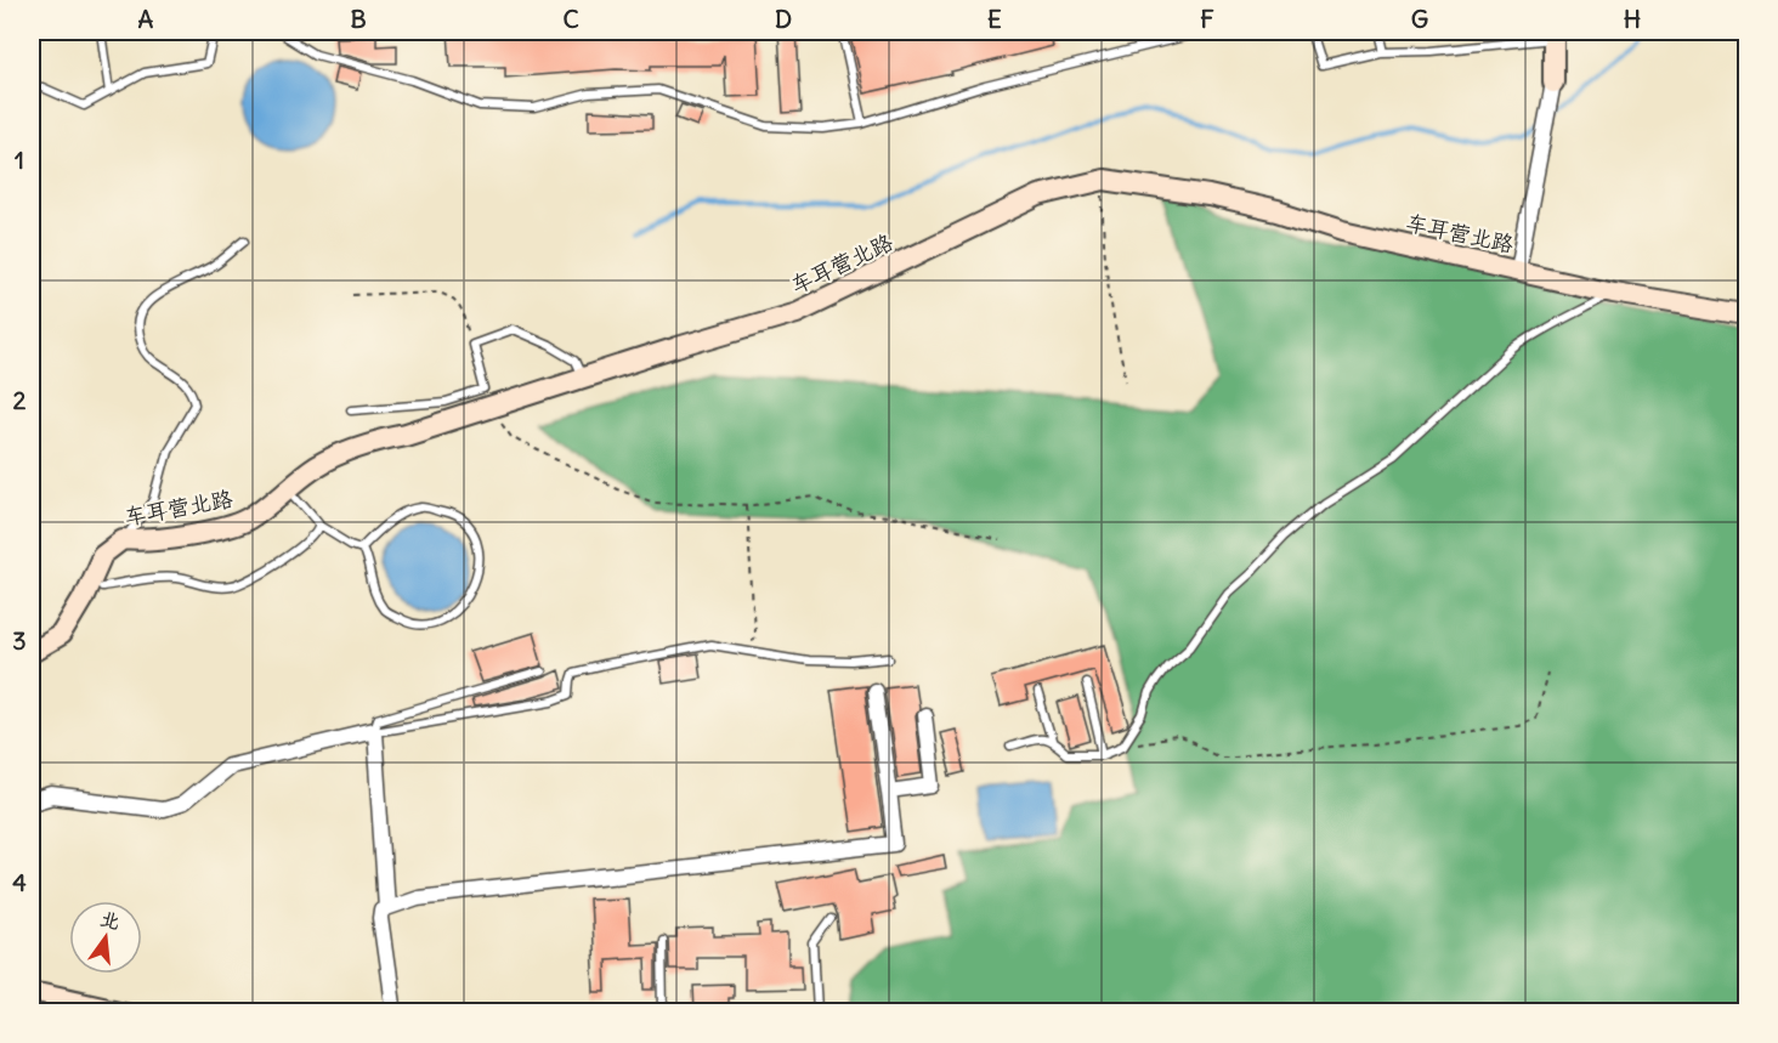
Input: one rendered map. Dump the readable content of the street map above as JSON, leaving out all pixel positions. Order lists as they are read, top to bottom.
{
  "streets": {
    "street": ["车耳营北路"]
  },
  "north": "top",
  "grid": {
    "columns": [
      "A",
      "B",
      "C",
      "D",
      "E",
      "F",
      "G",
      "H"
    ],
    "rows": [
      "1",
      "2",
      "3",
      "4"
    ]
  }
}
